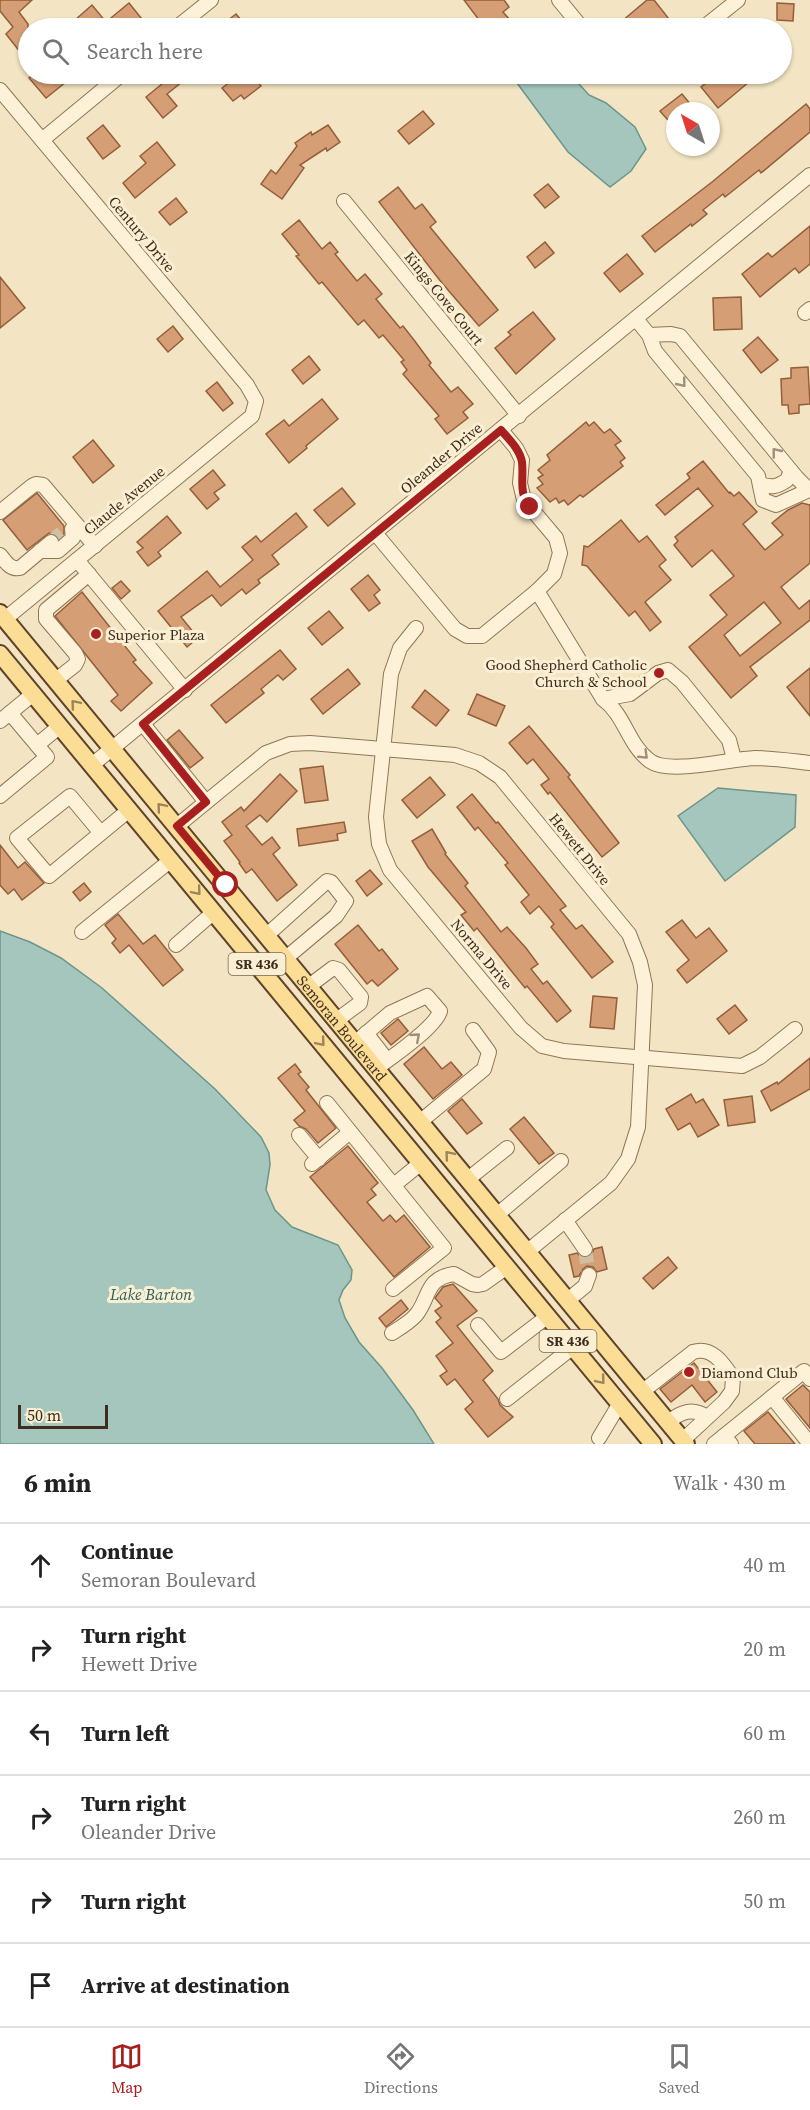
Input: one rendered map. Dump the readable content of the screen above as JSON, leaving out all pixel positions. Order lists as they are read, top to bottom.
{
  "streets": {
    "main road": ["SR 436", "Semoran Boulevard"],
    "street": [
      "Century Drive",
      "Kings Cove Court",
      "Oleander Drive",
      "Claude Avenue",
      "Hewett Drive",
      "Norma Drive"
    ]
  },
  "crossings": [
    ["Century Drive", "Claude Avenue"],
    ["Kings Cove Court", "Oleander Drive"],
    ["Oleander Drive", "Semoran Boulevard"],
    ["Claude Avenue", "Semoran Boulevard"],
    ["Hewett Drive", "Norma Drive"],
    ["Hewett Drive", "Semoran Boulevard"]
  ],
  "water": ["Lake Barton"],
  "places": ["Superior Plaza", "Good Shepherd Catholic Church & School", "Diamond Club"],
  "scale_bar": "50 m",
  "north": "top left",
  "page": {
    "search": "Search here",
    "scale": "50 m",
    "heading": ["6 min", "Walk · 430 m"],
    "list": [
      ["Continue", "Semoran Boulevard", "40 m"],
      ["Turn right", "Hewett Drive", "20 m"],
      ["Turn left", "60 m"],
      ["Turn right", "Oleander Drive", "260 m"],
      ["Turn right", "50 m"],
      "Arrive at destination"
    ],
    "nav": ["Map", "Directions", "Saved"]
  }
}
